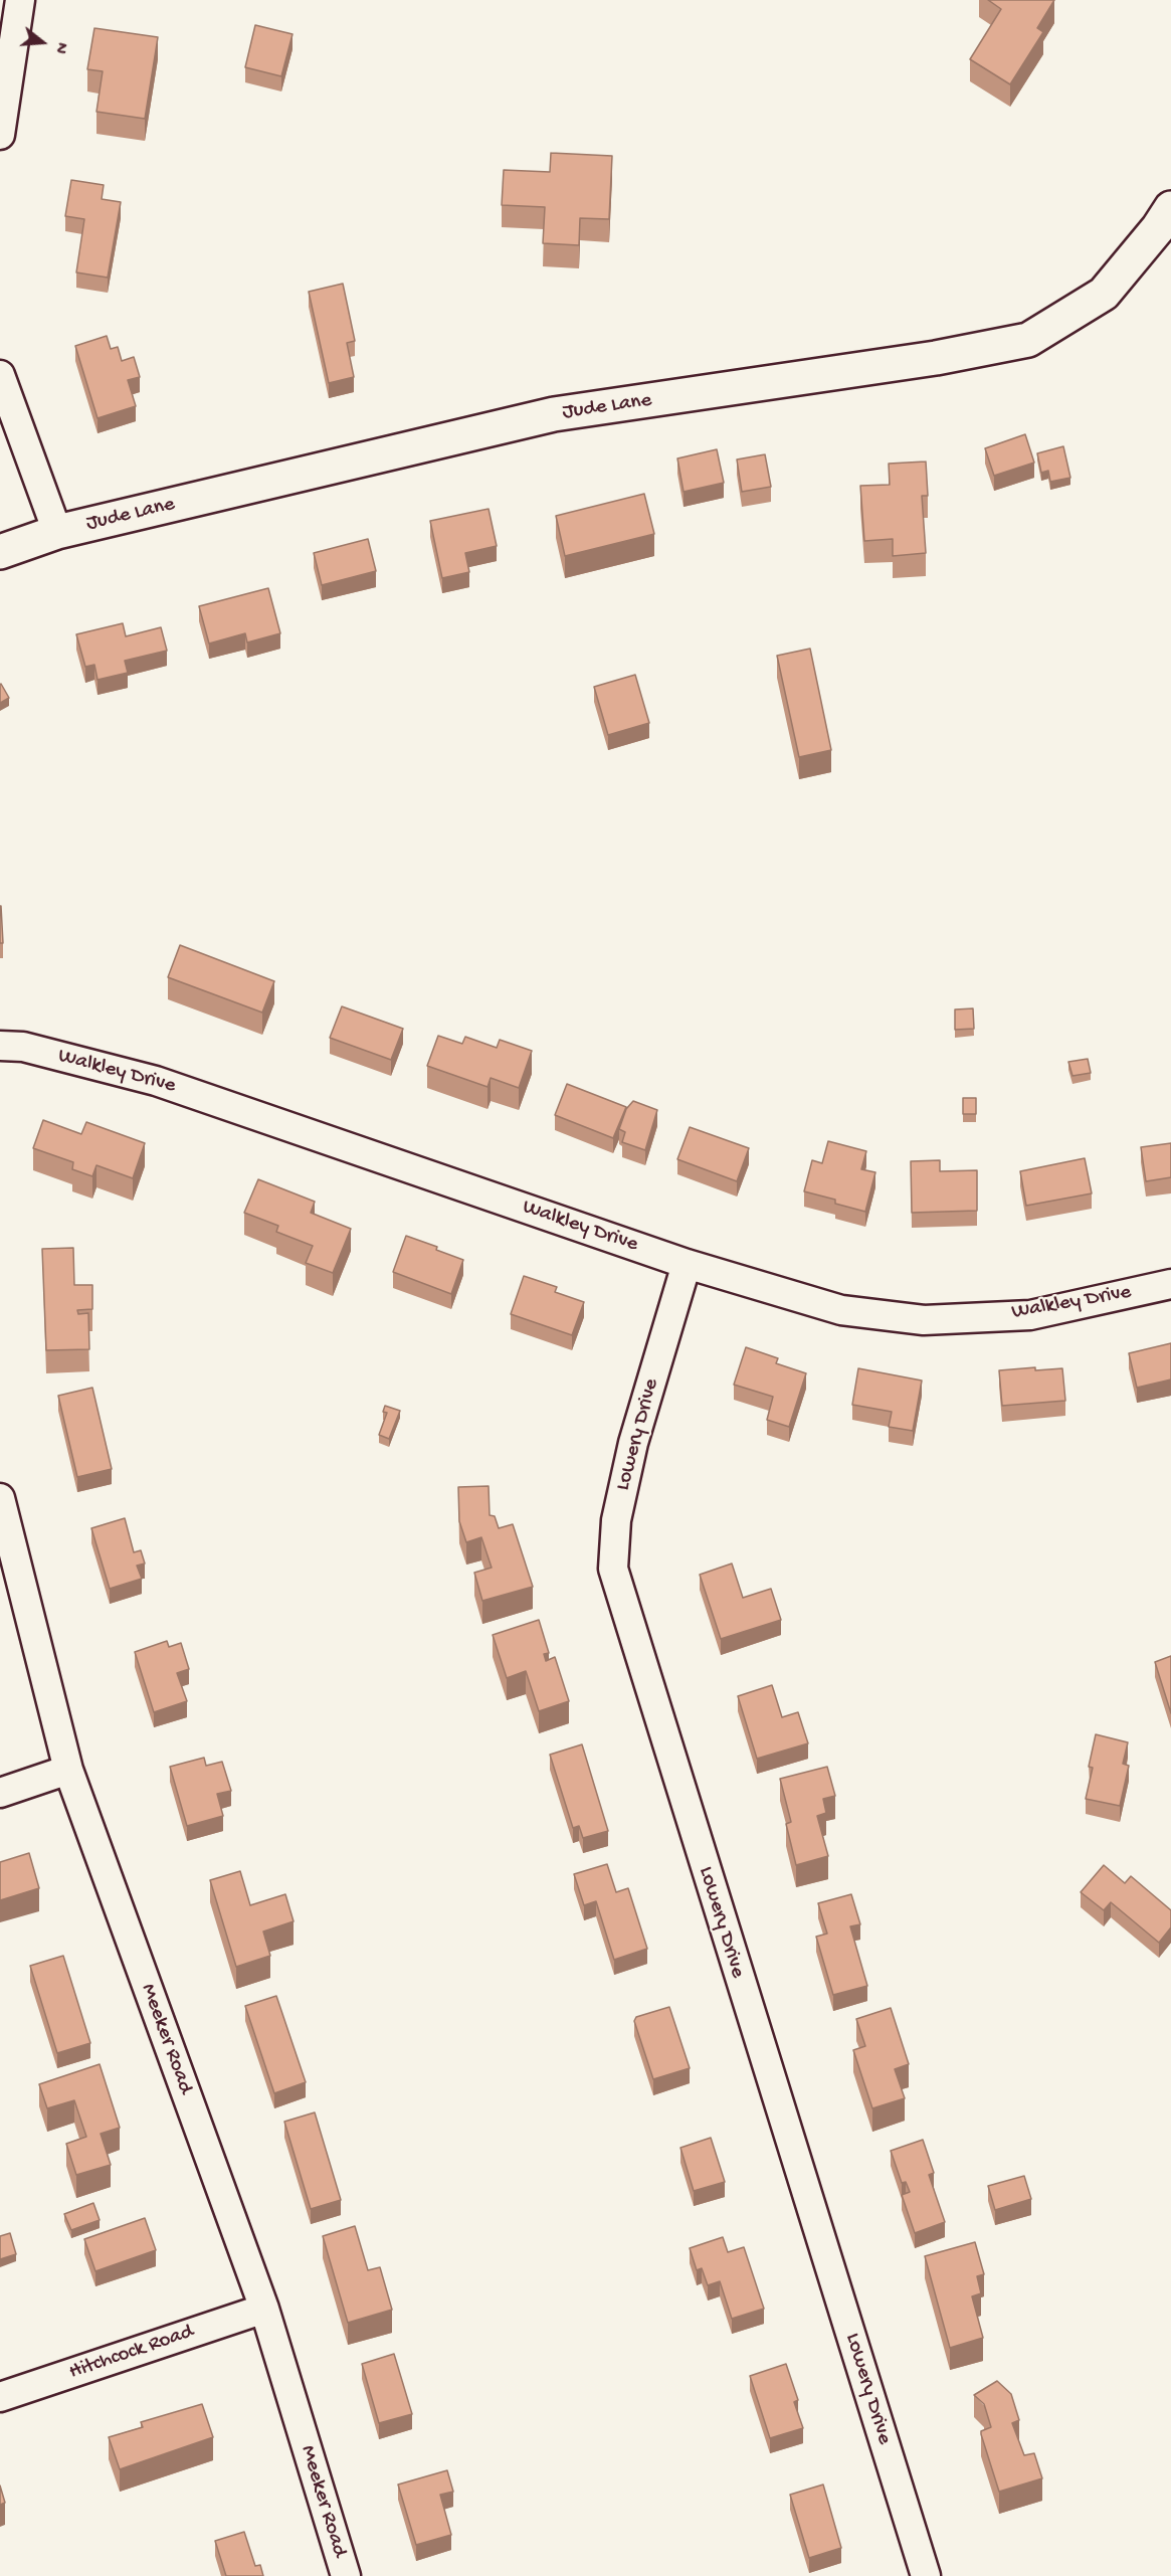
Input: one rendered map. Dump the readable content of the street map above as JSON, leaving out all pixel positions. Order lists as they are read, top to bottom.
{
  "streets": {
    "street": [
      "Jude Lane",
      "Walkley Drive",
      "Lowery Drive",
      "Meeker Road",
      "Hitchcock Road"
    ]
  },
  "crossings": [
    ["Walkley Drive", "Lowery Drive"],
    ["Meeker Road", "Hitchcock Road"]
  ],
  "north": "right"
}
